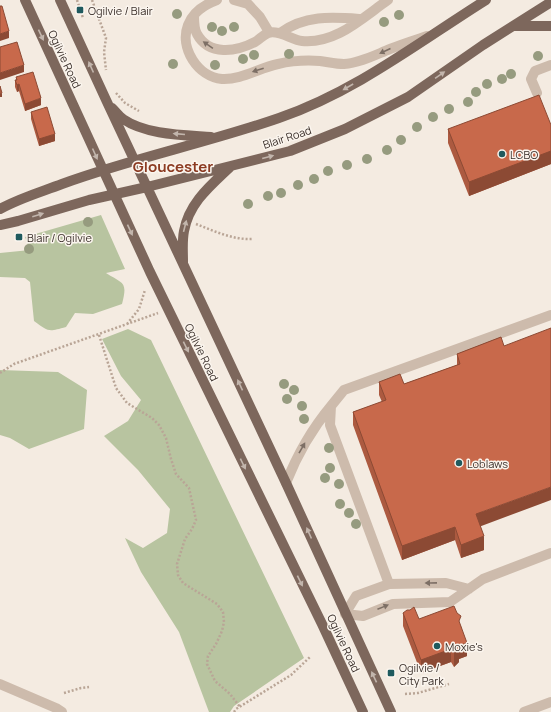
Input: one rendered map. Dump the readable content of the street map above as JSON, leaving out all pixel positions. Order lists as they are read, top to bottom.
{
  "streets": {
    "main road": ["Ogilvie Road", "Blair Road"]
  },
  "crossings": [
    ["Ogilvie Road", "Blair Road"]
  ],
  "districts": ["Gloucester"],
  "places": {
    "transit": ["Ogilvie / Blair", "Blair / Ogilvie", "Ogilvie / City Park"],
    "other": ["LCBO", "Loblaws", "Moxie's"]
  }
}
